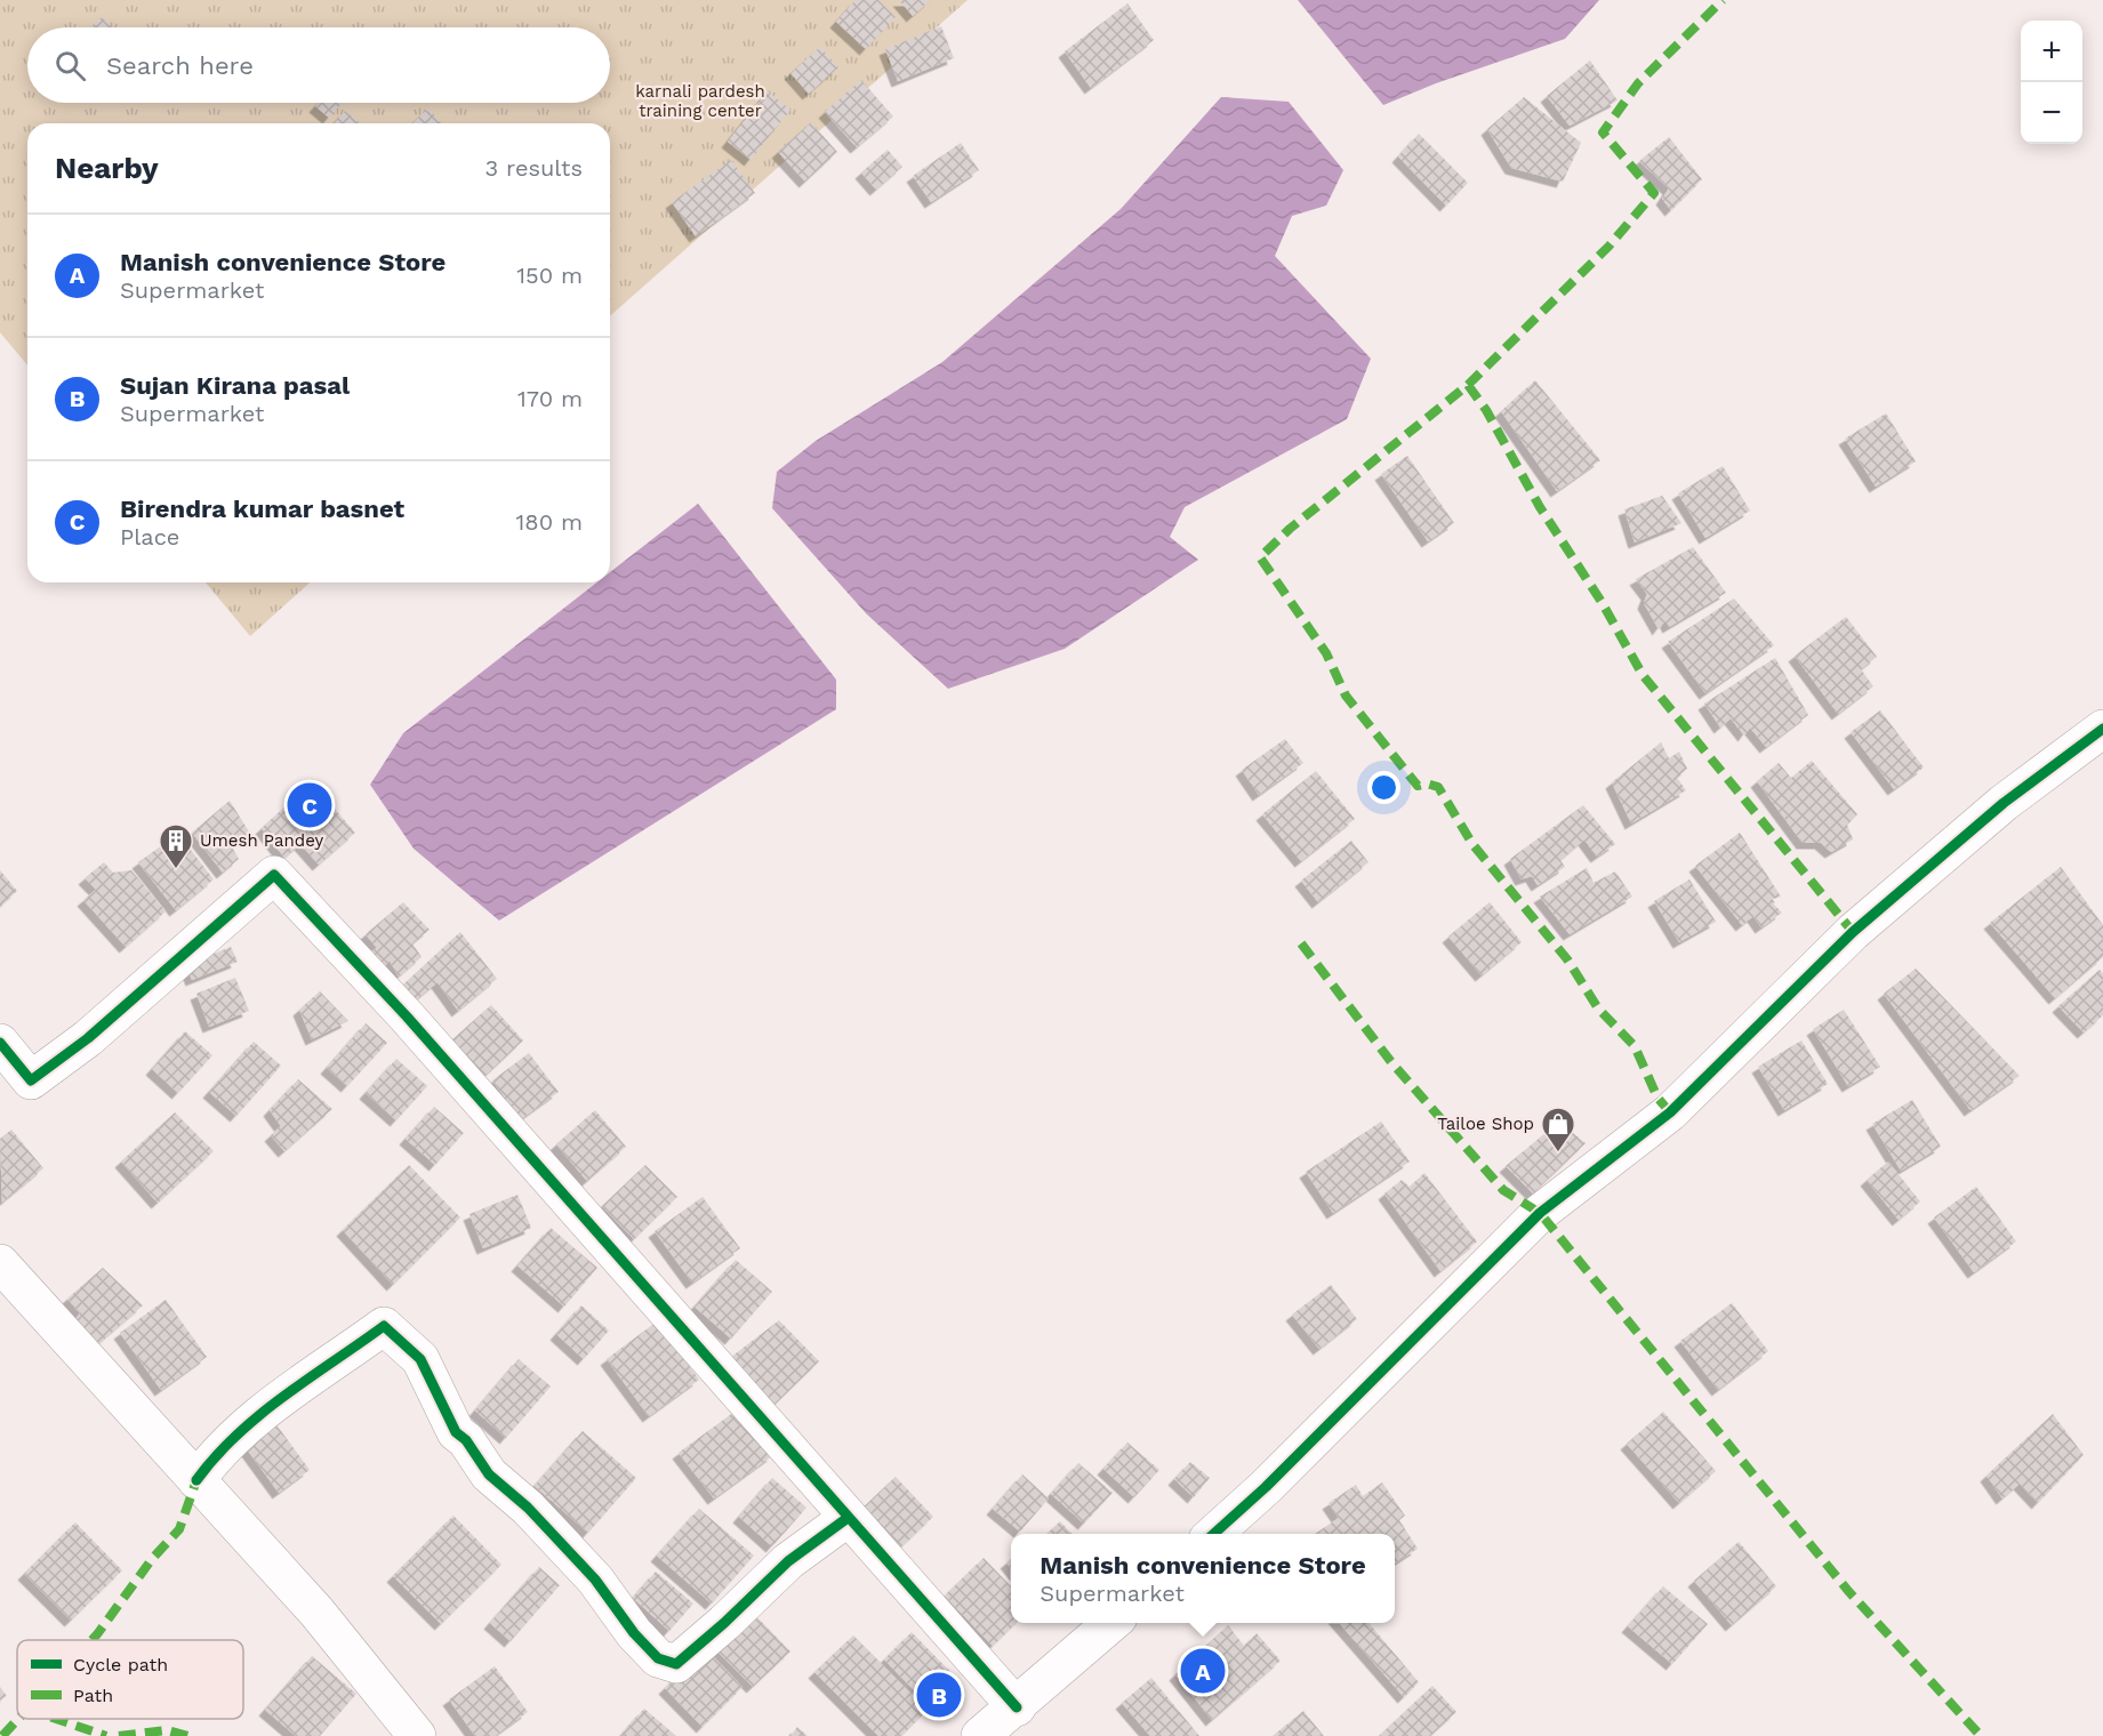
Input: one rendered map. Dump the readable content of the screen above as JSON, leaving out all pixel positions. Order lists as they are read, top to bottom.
{
  "parks": ["karnali pardesh training center"],
  "places": {
    "building": ["Umesh Pandey"],
    "shop": ["Tailoe Shop"]
  },
  "legend": ["Cycle path", "Path"],
  "page": {
    "map_buttons": ["+", "−"],
    "search": "Search here",
    "heading": ["Nearby", "3 results"],
    "list": [
      {
        "mark": "A",
        "name": "Manish convenience Store",
        "note": "Supermarket",
        "value": "150 m"
      },
      {
        "mark": "B",
        "name": "Sujan Kirana pasal",
        "note": "Supermarket",
        "value": "170 m"
      },
      {
        "mark": "C",
        "name": "Birendra kumar basnet",
        "note": "Place",
        "value": "180 m"
      }
    ],
    "pins": ["C", "A", "B"],
    "popup": ["Manish convenience Store", "Supermarket"]
  }
}
